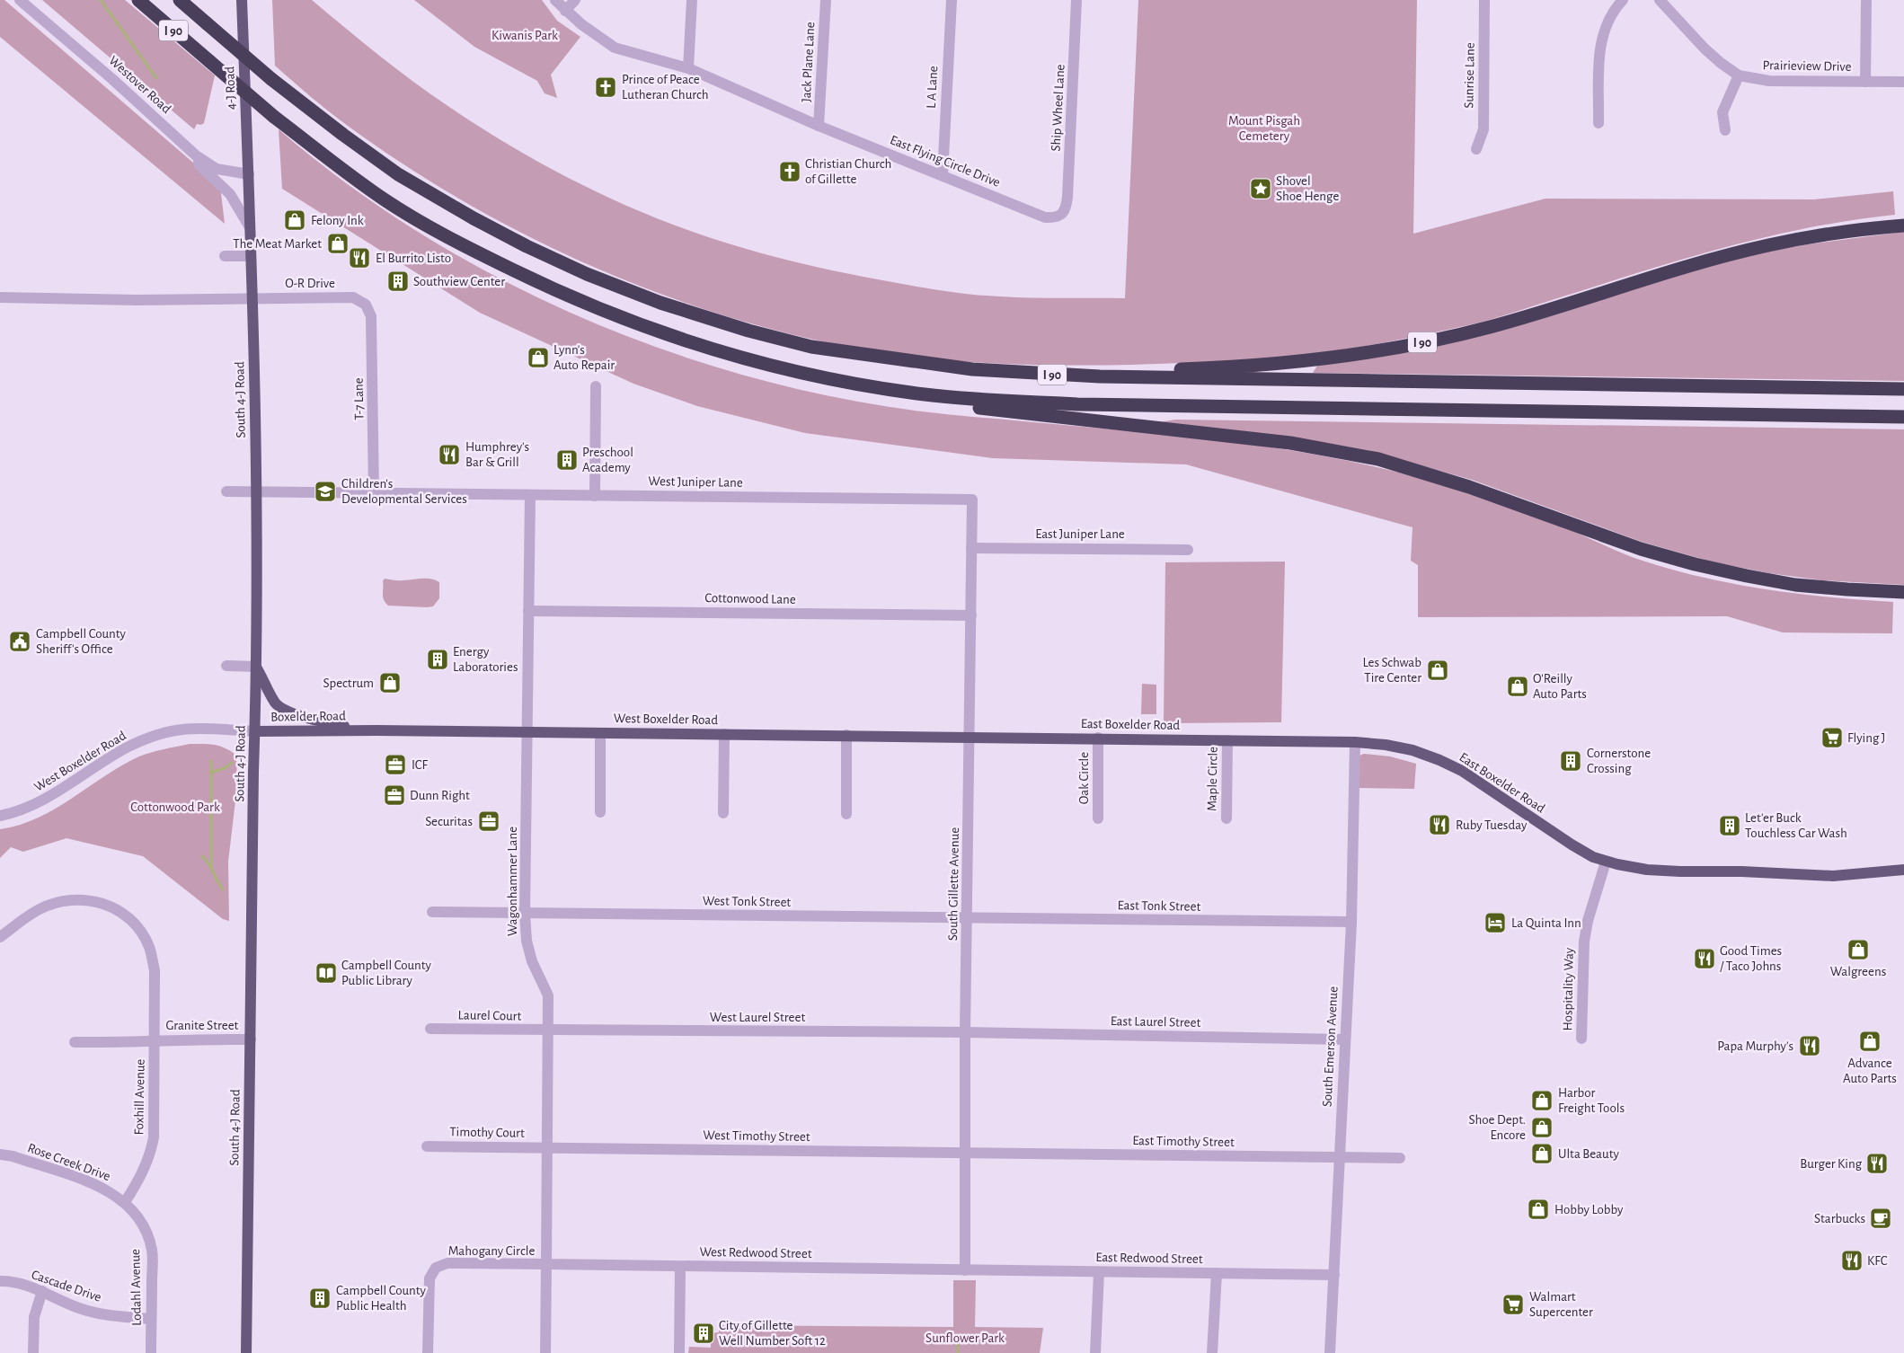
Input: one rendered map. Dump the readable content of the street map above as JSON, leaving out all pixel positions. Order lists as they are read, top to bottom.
{
  "streets": {
    "highway": ["I 90"],
    "main road": [
      "4-J Road",
      "South 4-J Road",
      "Boxelder Road",
      "West Boxelder Road",
      "East Boxelder Road"
    ],
    "street": [
      "Jack Plane Lane",
      "Prairieview Drive",
      "Sunrise Lane",
      "Westover Road",
      "L A Lane",
      "Ship Wheel Lane",
      "East Flying Circle Drive",
      "O-R Drive",
      "T-7 Lane",
      "West Juniper Lane",
      "East Juniper Lane",
      "Cottonwood Lane",
      "Oak Circle",
      "Maple Circle",
      "Wagonhammer Lane",
      "South Gillette Avenue",
      "West Tonk Street",
      "East Tonk Street",
      "Hospitality Way",
      "Laurel Court",
      "West Laurel Street",
      "East Laurel Street",
      "Granite Street",
      "South Emerson Avenue",
      "Foxhill Avenue",
      "Timothy Court",
      "West Timothy Street",
      "East Timothy Street",
      "Rose Creek Drive",
      "Mahogany Circle",
      "West Redwood Street",
      "East Redwood Street",
      "Cascade Drive",
      "Lodahl Avenue"
    ]
  },
  "crossings": [
    ["Jack Plane Lane", "East Flying Circle Drive"],
    ["Westover Road", "4-J Road"],
    ["Westover Road", "South 4-J Road"],
    ["L A Lane", "East Flying Circle Drive"],
    ["4-J Road", "South 4-J Road"],
    ["Ship Wheel Lane", "East Flying Circle Drive"],
    ["O-R Drive", "T-7 Lane"],
    ["O-R Drive", "South 4-J Road"],
    ["T-7 Lane", "West Juniper Lane"],
    ["South 4-J Road", "West Juniper Lane"],
    ["South 4-J Road", "Boxelder Road"],
    ["South 4-J Road", "West Boxelder Road"],
    ["South 4-J Road", "Granite Street"],
    ["West Juniper Lane", "Wagonhammer Lane"],
    ["West Juniper Lane", "South Gillette Avenue"],
    ["East Juniper Lane", "South Gillette Avenue"],
    ["Cottonwood Lane", "Wagonhammer Lane"],
    ["Cottonwood Lane", "South Gillette Avenue"],
    ["Boxelder Road", "West Boxelder Road"],
    ["West Boxelder Road", "East Boxelder Road"],
    ["West Boxelder Road", "Wagonhammer Lane"],
    ["West Boxelder Road", "South Gillette Avenue"],
    ["East Boxelder Road", "Oak Circle"],
    ["East Boxelder Road", "Maple Circle"],
    ["East Boxelder Road", "South Gillette Avenue"],
    ["East Boxelder Road", "Hospitality Way"],
    ["East Boxelder Road", "South Emerson Avenue"],
    ["Wagonhammer Lane", "West Tonk Street"],
    ["Wagonhammer Lane", "Laurel Court"],
    ["Wagonhammer Lane", "West Laurel Street"],
    ["Wagonhammer Lane", "Timothy Court"],
    ["Wagonhammer Lane", "West Timothy Street"],
    ["Wagonhammer Lane", "Mahogany Circle"],
    ["Wagonhammer Lane", "West Redwood Street"],
    ["South Gillette Avenue", "West Tonk Street"],
    ["South Gillette Avenue", "East Tonk Street"],
    ["South Gillette Avenue", "West Laurel Street"],
    ["South Gillette Avenue", "East Laurel Street"],
    ["South Gillette Avenue", "West Timothy Street"],
    ["South Gillette Avenue", "East Timothy Street"],
    ["South Gillette Avenue", "West Redwood Street"],
    ["South Gillette Avenue", "East Redwood Street"],
    ["West Tonk Street", "East Tonk Street"],
    ["East Tonk Street", "South Emerson Avenue"],
    ["Laurel Court", "West Laurel Street"],
    ["West Laurel Street", "East Laurel Street"],
    ["East Laurel Street", "South Emerson Avenue"],
    ["Granite Street", "Foxhill Avenue"],
    ["South Emerson Avenue", "East Timothy Street"],
    ["South Emerson Avenue", "East Redwood Street"],
    ["Foxhill Avenue", "Rose Creek Drive"],
    ["Foxhill Avenue", "Lodahl Avenue"],
    ["Timothy Court", "West Timothy Street"],
    ["West Timothy Street", "East Timothy Street"],
    ["Rose Creek Drive", "Lodahl Avenue"],
    ["Mahogany Circle", "West Redwood Street"],
    ["West Redwood Street", "East Redwood Street"],
    ["Cascade Drive", "Lodahl Avenue"]
  ],
  "parks": [
    "Kiwanis Park",
    "Mount Pisgah Cemetery",
    "Cottonwood Park",
    "Sunflower Park"
  ],
  "places": {
    "church": ["Prince of Peace Lutheran Church", "Christian Church of Gillette"],
    "place": ["Shovel Shoe Henge"],
    "shop": [
      "Felony Ink",
      "The Meat Market",
      "Lynn's Auto Repair",
      "Les Schwab Tire Center",
      "Spectrum",
      "O'Reilly Auto Parts",
      "Walgreens",
      "Advance Auto Parts",
      "Harbor Freight Tools",
      "Shoe Dept. Encore",
      "Ulta Beauty",
      "Hobby Lobby"
    ],
    "restaurant": [
      "El Burrito Listo",
      "Humphrey's Bar & Grill",
      "Ruby Tuesday",
      "Good Times / Taco Johns",
      "Papa Murphy's",
      "Burger King",
      "KFC"
    ],
    "building": [
      "Southview Center",
      "Preschool Academy",
      "Energy Laboratories",
      "Cornerstone Crossing",
      "Let'er Buck Touchless Car Wash",
      "Campbell County Public Health",
      "City of Gillette Well Number Soft 12"
    ],
    "school or university": ["Children's Developmental Services"],
    "public building": ["Campbell County Sheriff's Office"],
    "supermarket": ["Flying J", "Walmart Supercenter"],
    "office": ["ICF", "Dunn Right", "Securitas"],
    "hotel": ["La Quinta Inn"],
    "library": ["Campbell County Public Library"],
    "cafe": ["Starbucks"]
  }
}
